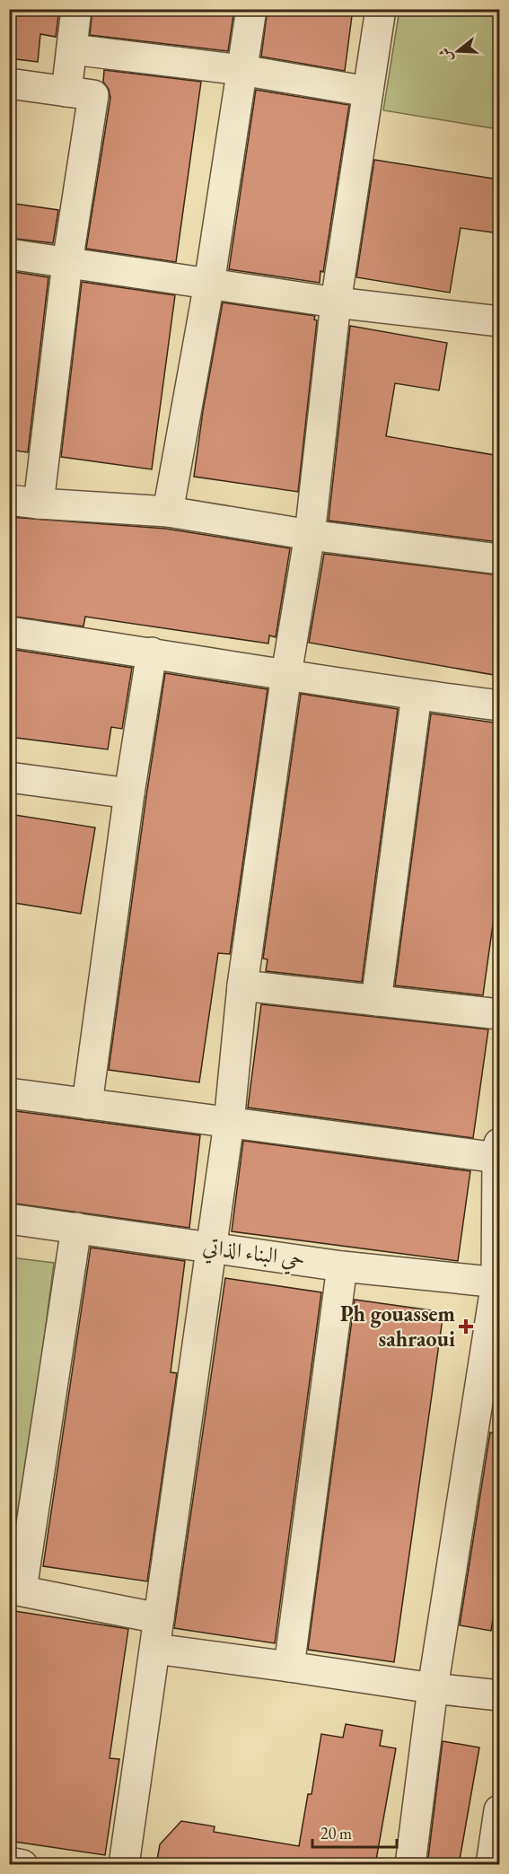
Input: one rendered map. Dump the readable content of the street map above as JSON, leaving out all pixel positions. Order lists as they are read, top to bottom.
{
  "streets": {
    "street": ["حي البناء الذاتي"]
  },
  "places": {
    "health": ["Ph gouassem sahraoui"]
  },
  "scale_bar": "20 m",
  "north": "left"
}
